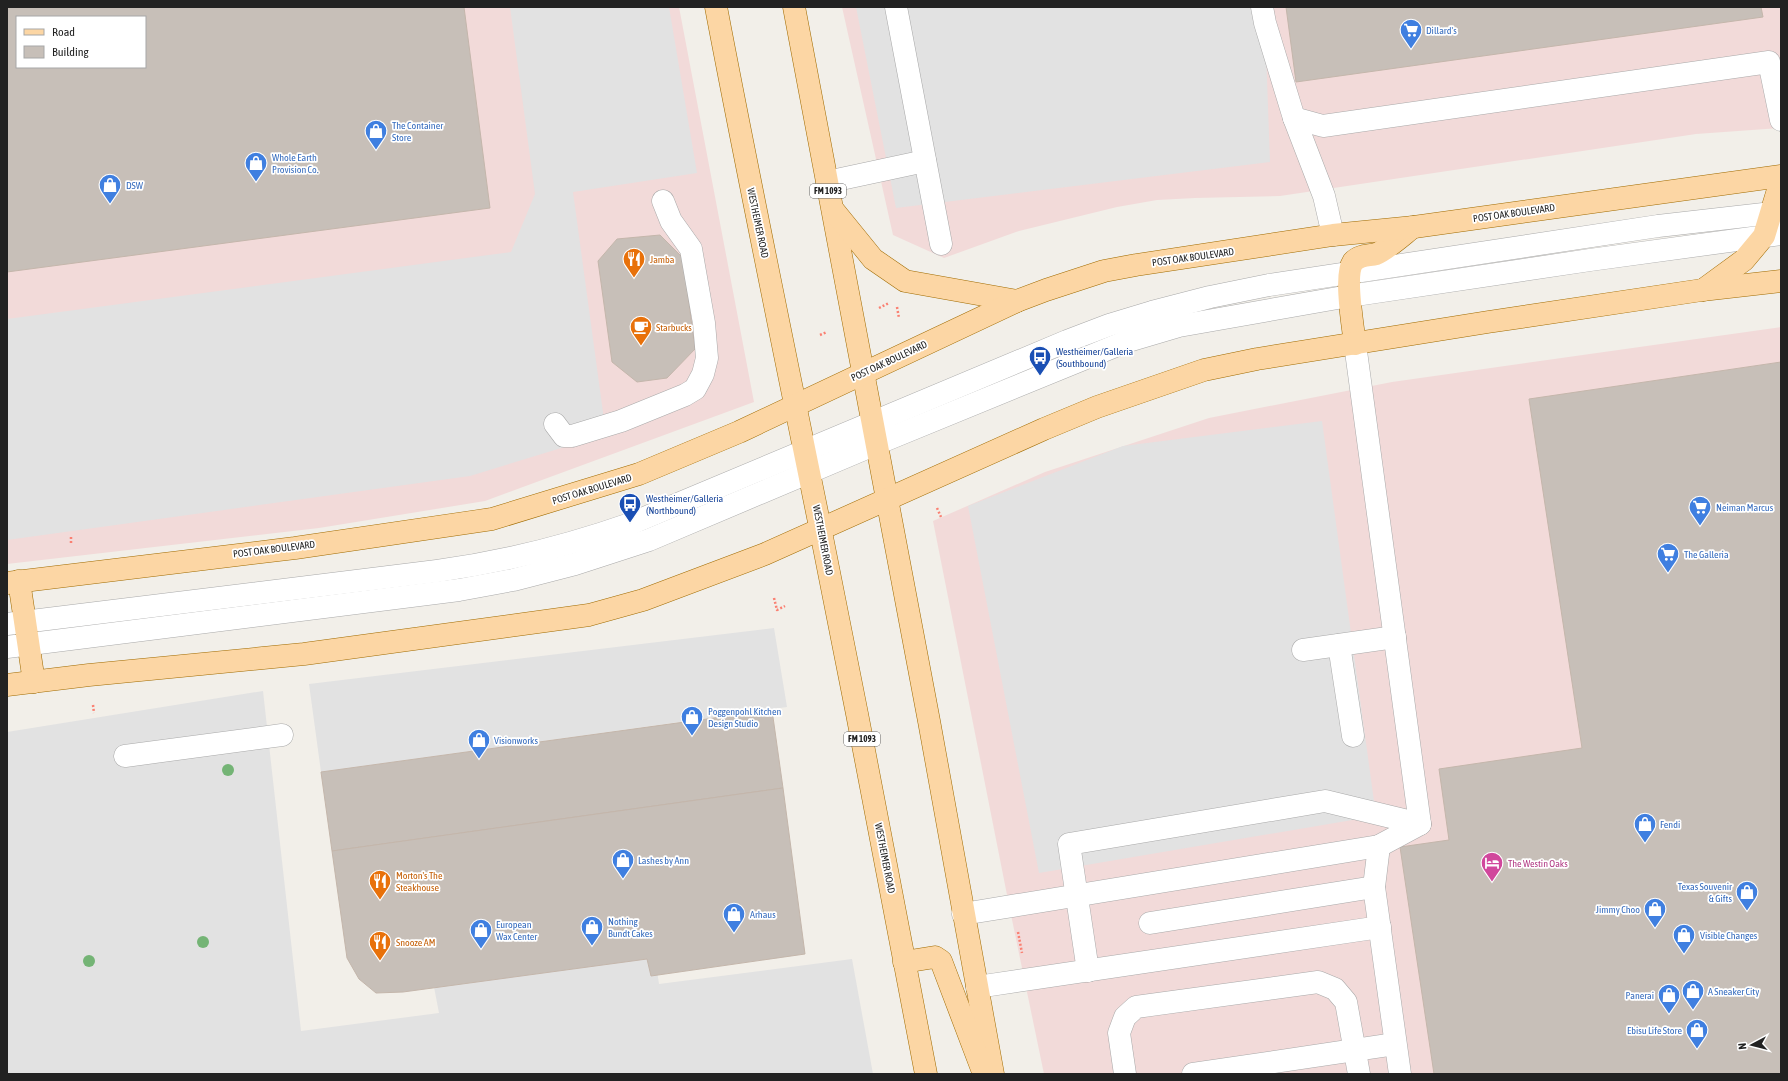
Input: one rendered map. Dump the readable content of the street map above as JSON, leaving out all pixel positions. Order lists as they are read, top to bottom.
{
  "streets": {
    "main road": ["FM 1093", "POST OAK BOULEVARD", "WESTHEIMER ROAD"]
  },
  "crossings": [
    ["FM 1093", "POST OAK BOULEVARD"],
    ["POST OAK BOULEVARD", "WESTHEIMER ROAD"]
  ],
  "places": {
    "supermarket": ["Dillard's", "Neiman Marcus", "The Galleria"],
    "shop": [
      "The Container Store",
      "Whole Earth Provision Co.",
      "DSW",
      "Poggenpohl Kitchen Design Studio",
      "Visionworks",
      "Fendi",
      "Lashes by Ann",
      "Texas Souvenir & Gifts",
      "Jimmy Choo",
      "Arhaus",
      "Nothing Bundt Cakes",
      "European Wax Center",
      "Visible Changes",
      "A Sneaker City",
      "Panerai",
      "Ebisu Life Store"
    ],
    "restaurant": ["Jamba", "Morton's The Steakhouse", "Snooze AM"],
    "cafe": ["Starbucks"],
    "bus stop": ["Westheimer/Galleria (Southbound)", "Westheimer/Galleria (Northbound)"],
    "hotel": ["The Westin Oaks"]
  },
  "legend": ["Road", "Building"],
  "north": "left"
}
